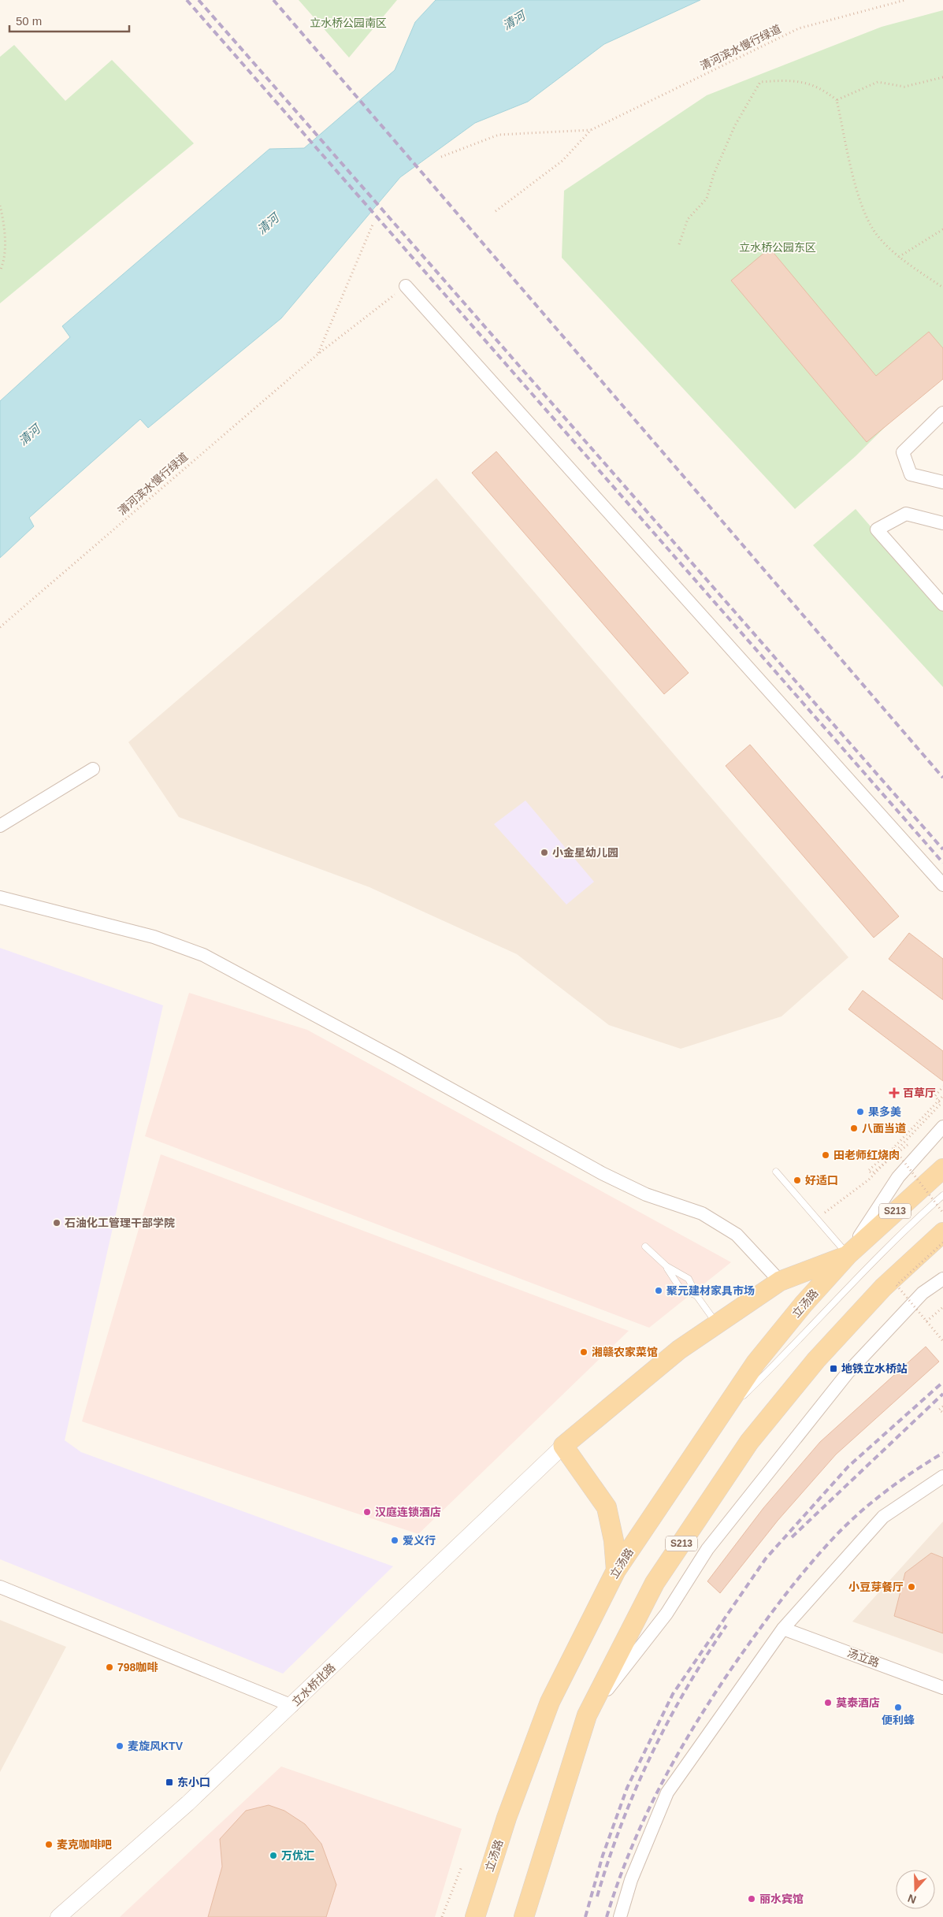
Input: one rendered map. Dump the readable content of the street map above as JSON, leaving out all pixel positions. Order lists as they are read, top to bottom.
{
  "streets": {
    "main road": ["S213", "立汤路"],
    "street": ["汤立路", "立水桥北路"],
    "path": ["清河滨水慢行绿道"]
  },
  "water": ["清河"],
  "parks": ["立水桥公园南区", "立水桥公园东区"],
  "places": {
    "other": [
      "小金星幼儿园",
      "果多美",
      "八面当道",
      "田老师红烧肉",
      "好适口",
      "石油化工管理干部学院",
      "聚元建材家具市场",
      "湘赣农家菜馆",
      "汉庭连锁酒店",
      "爱义行",
      "小豆芽餐厅",
      "798咖啡",
      "莫泰酒店",
      "便利蜂",
      "麦旋风KTV",
      "麦克咖啡吧",
      "万优汇",
      "丽水宾馆"
    ],
    "health": ["百草厅"],
    "transit": ["地铁立水桥站", "东小口"]
  },
  "scale_bar": "50 m",
  "north": "bottom"
}
